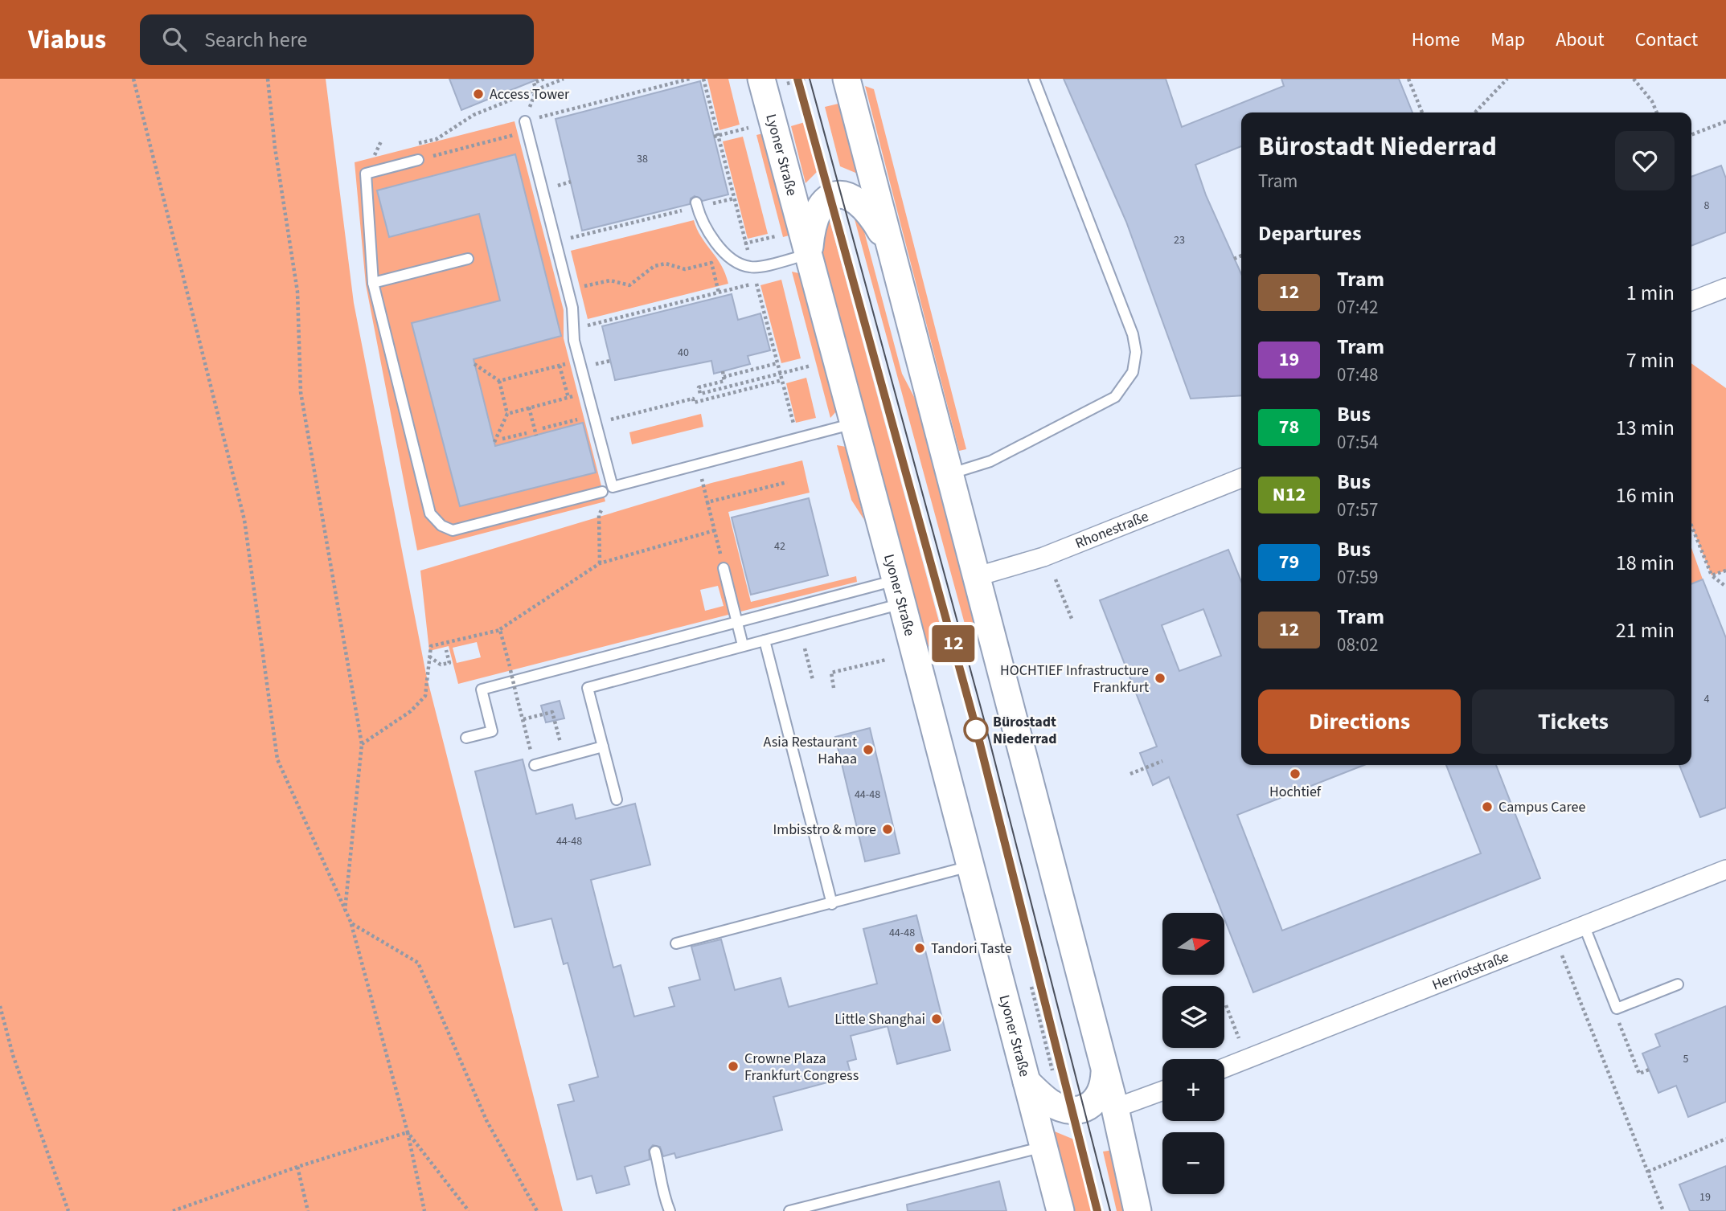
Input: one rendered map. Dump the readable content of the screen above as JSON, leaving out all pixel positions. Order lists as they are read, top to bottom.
{
  "streets": {
    "main road": ["Lyoner Straße"],
    "street": ["Rhonestraße", "Herriotstraße"]
  },
  "places": [
    "Access Tower",
    "HOCHTIEF Infrastructure Frankfurt",
    "Bürostadt Niederrad",
    "Asia Restaurant Hahaa",
    "Hochtief",
    "Campus Caree",
    "Imbisstro & more",
    "Tandori Taste",
    "Little Shanghai",
    "Crowne Plaza Frankfurt Congress"
  ],
  "lines": ["tram line 12"],
  "house_numbers": [
    "38",
    "8",
    "23",
    "40",
    "42",
    "4",
    "44-48",
    "44-48",
    "44-48",
    "5",
    "19"
  ],
  "north": "right",
  "page": {
    "header": "Viabus",
    "search": "Search here",
    "nav": [
      "Home",
      "Map",
      "About",
      "Contact"
    ],
    "on_map": "12",
    "heading": [
      ["Bürostadt Niederrad", "Tram"],
      "Departures"
    ],
    "list": [
      {
        "mark": "12",
        "name": "Tram",
        "note": "07:42",
        "value": "1 min"
      },
      {
        "mark": "19",
        "name": "Tram",
        "note": "07:48",
        "value": "7 min"
      },
      {
        "mark": "78",
        "name": "Bus",
        "note": "07:54",
        "value": "13 min"
      },
      {
        "mark": "N12",
        "name": "Bus",
        "note": "07:57",
        "value": "16 min"
      },
      {
        "mark": "79",
        "name": "Bus",
        "note": "07:59",
        "value": "18 min"
      },
      {
        "mark": "12",
        "name": "Tram",
        "note": "08:02",
        "value": "21 min"
      }
    ],
    "buttons": ["Directions", "Tickets"],
    "map_buttons": ["+", "−"]
  }
}
